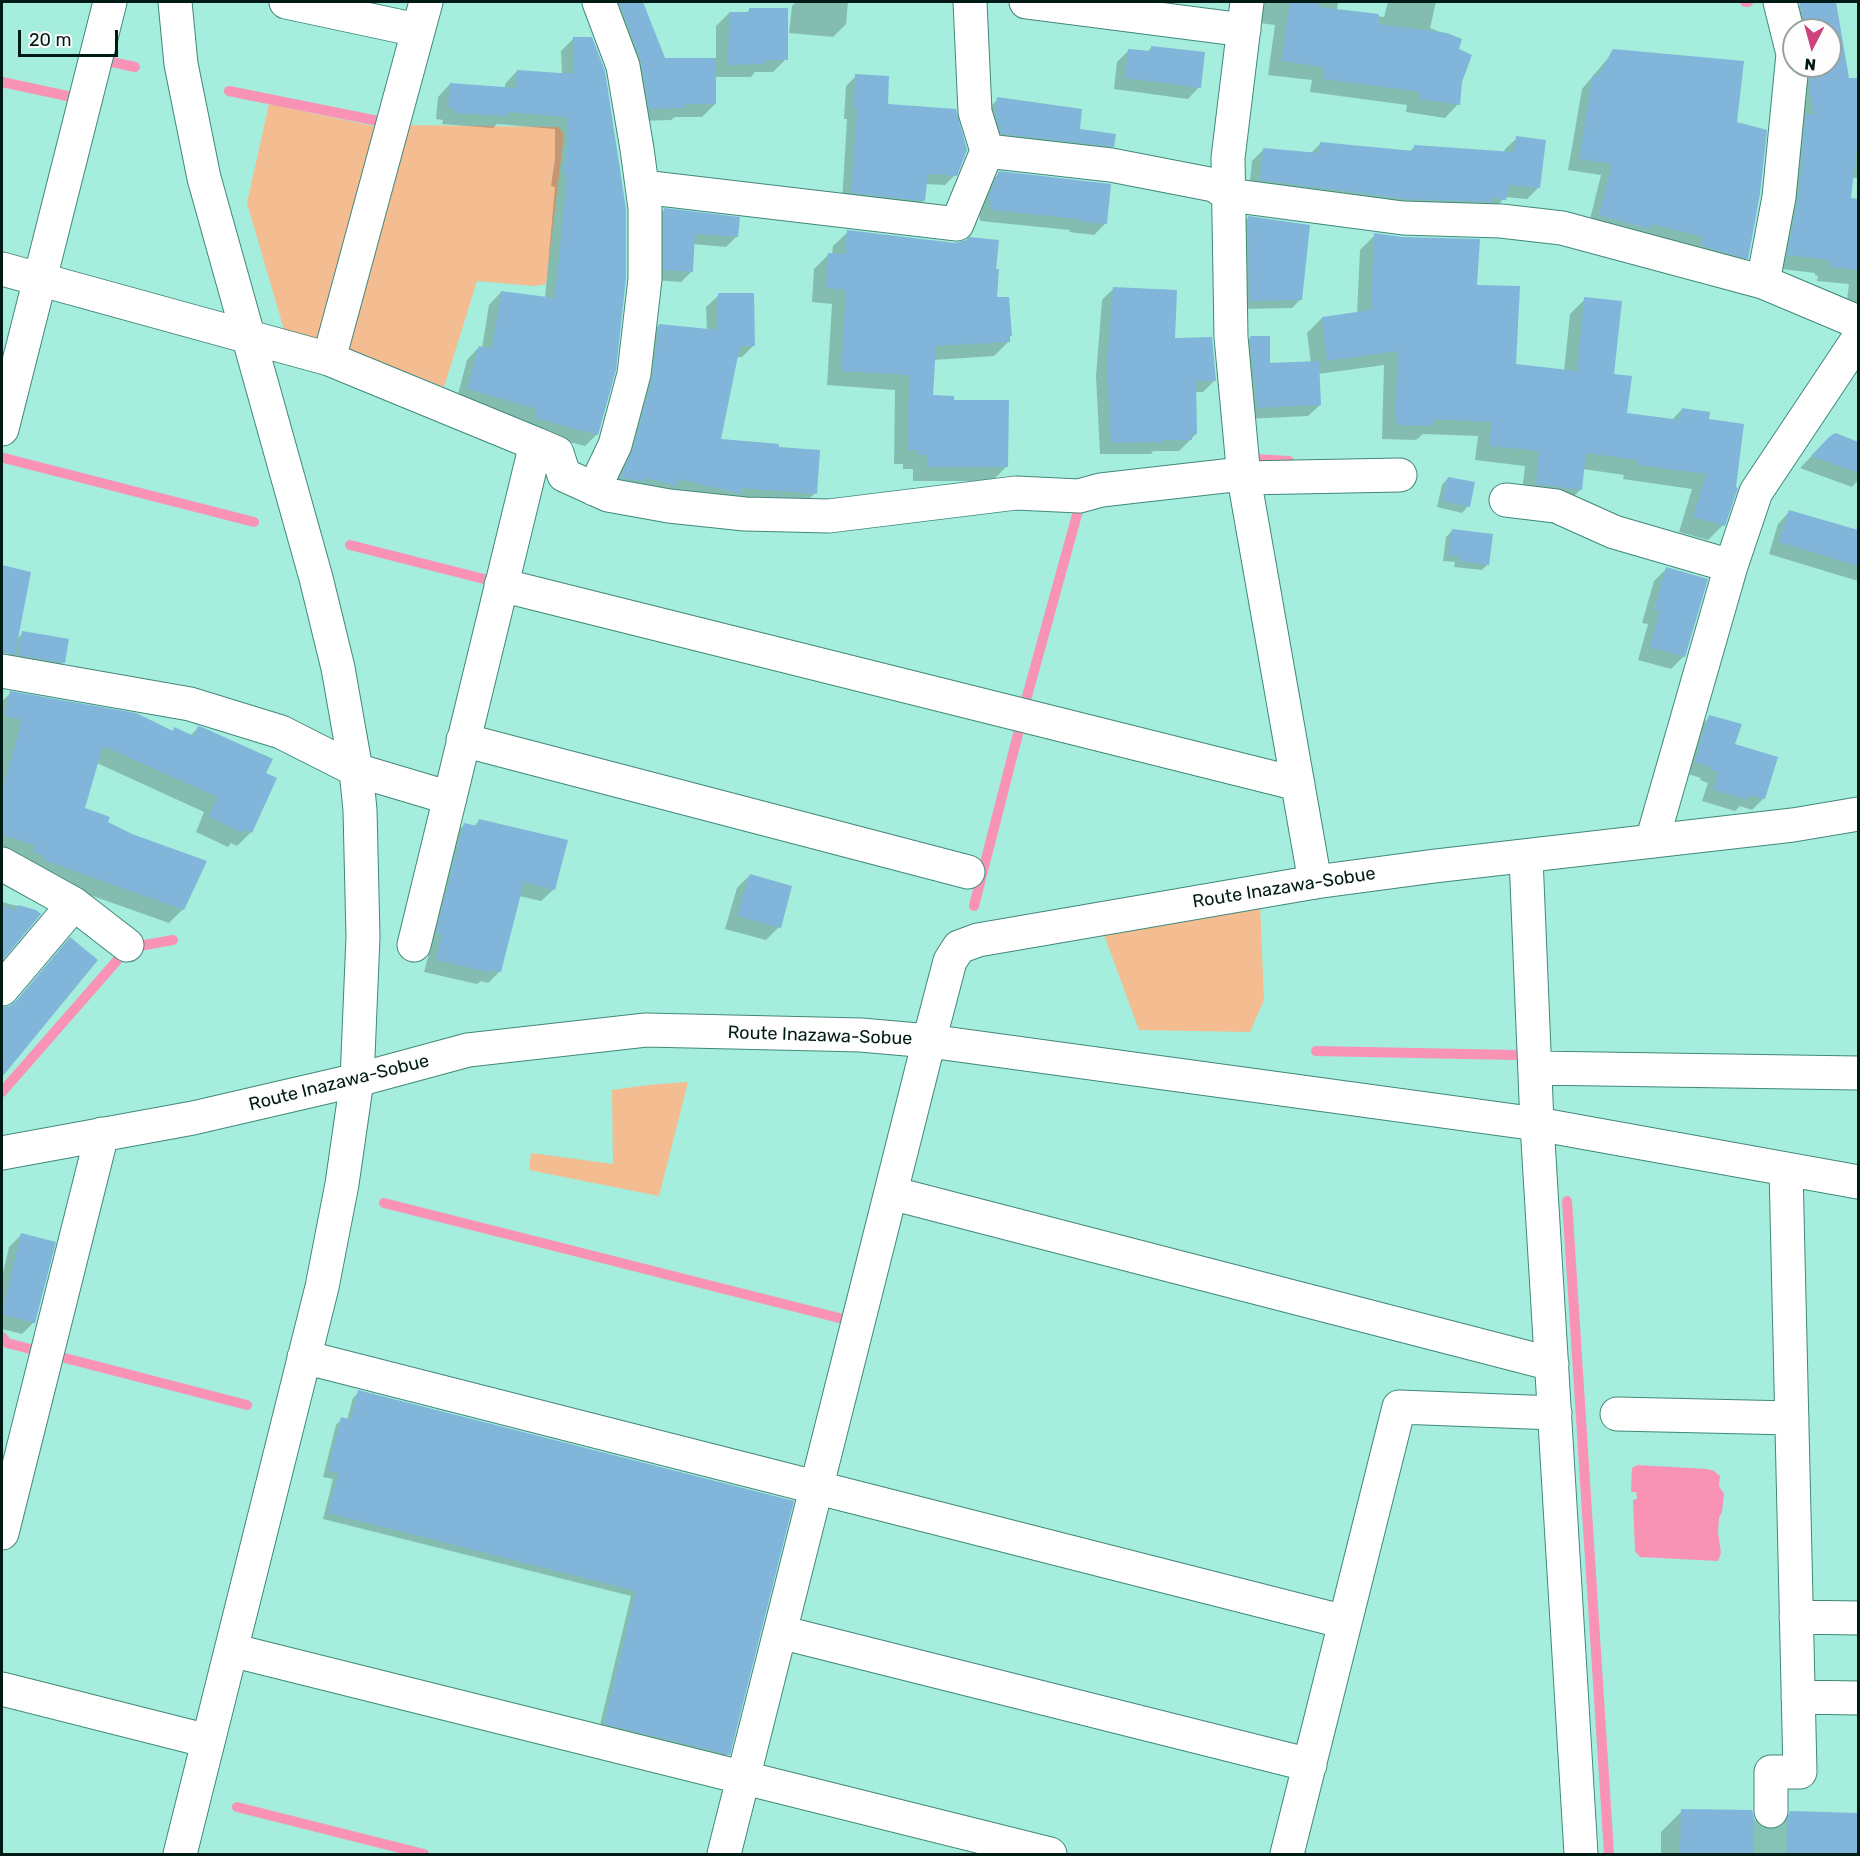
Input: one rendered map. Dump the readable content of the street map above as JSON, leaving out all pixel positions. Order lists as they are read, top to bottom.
{
  "streets": {
    "street": ["Route Inazawa-Sobue"]
  },
  "scale_bar": "20 m",
  "north": "bottom"
}
